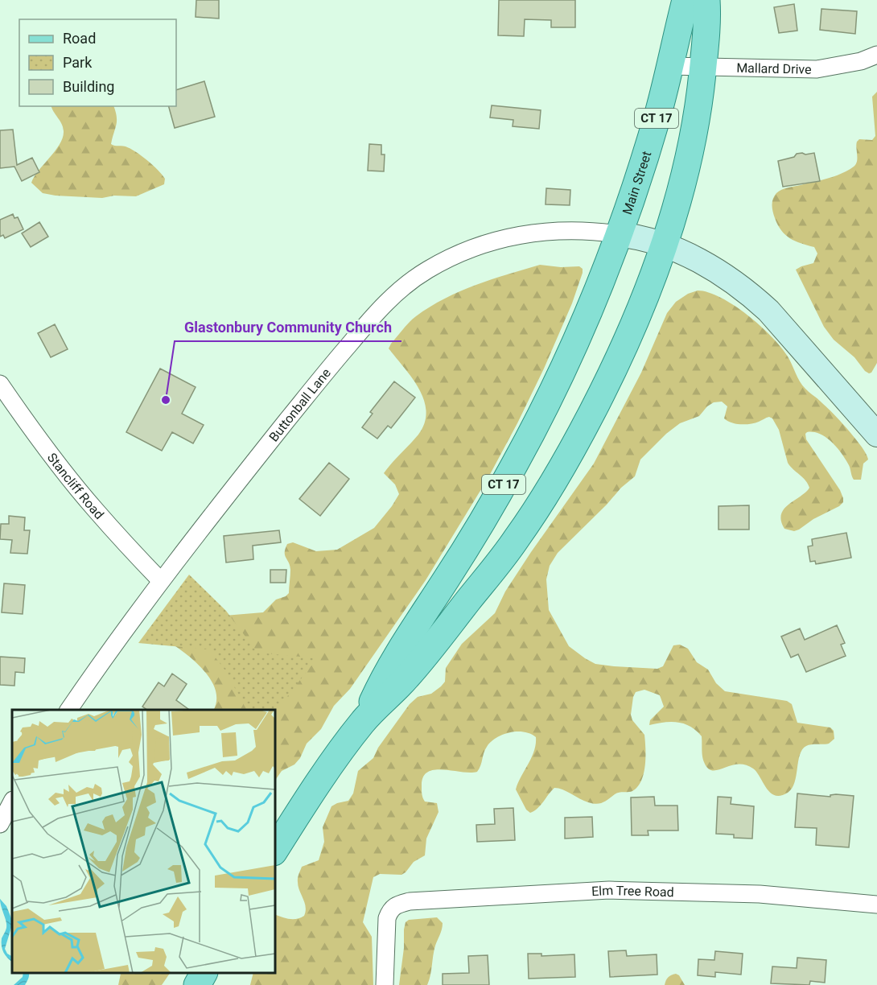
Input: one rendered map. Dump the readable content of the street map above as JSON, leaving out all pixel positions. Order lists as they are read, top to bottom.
{
  "streets": {
    "main road": ["CT 17", "Main Street"],
    "street": [
      "Mallard Drive",
      "Buttonball Lane",
      "Stancliff Road",
      "Elm Tree Road"
    ]
  },
  "crossings": [
    ["Mallard Drive", "CT 17"],
    ["Mallard Drive", "Main Street"],
    ["CT 17", "Main Street"],
    ["CT 17", "Buttonball Lane"],
    ["Main Street", "Buttonball Lane"],
    ["Buttonball Lane", "Stancliff Road"]
  ],
  "places": ["Glastonbury Community Church"],
  "legend": ["Road", "Park", "Building"]
}
